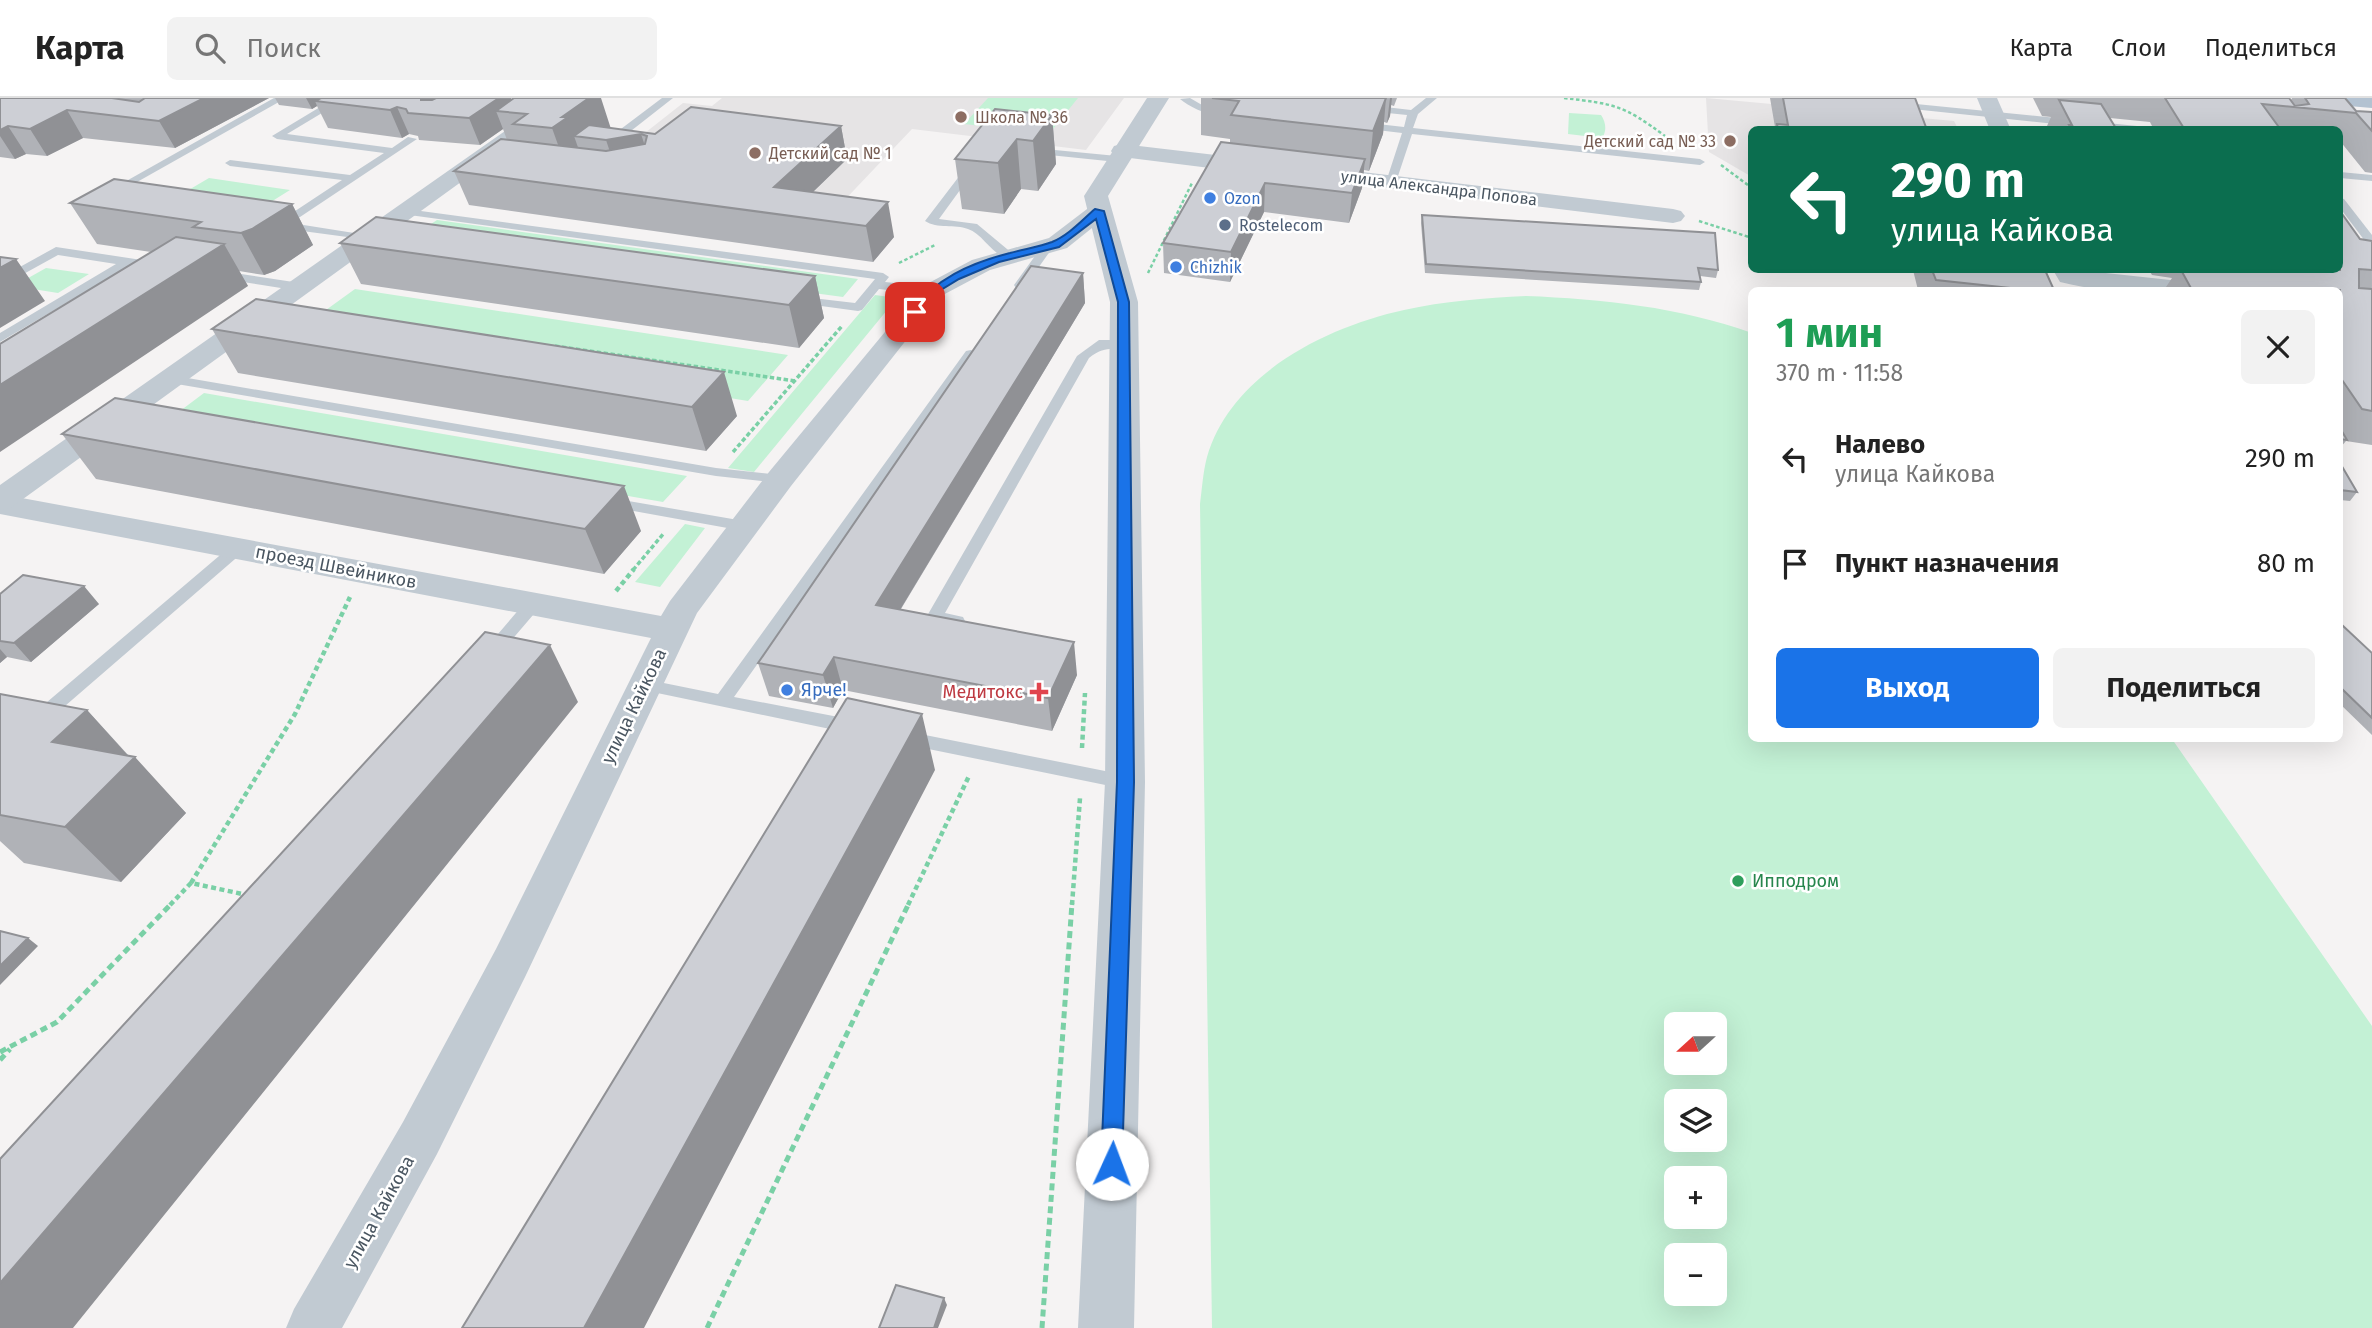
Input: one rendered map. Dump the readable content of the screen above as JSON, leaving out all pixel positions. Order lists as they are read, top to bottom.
{
  "streets": {
    "street": ["улица Александра Попова", "проезд Швейников", "улица Кайкова"]
  },
  "crossings": [
    ["проезд Швейников", "улица Кайкова"]
  ],
  "places": {
    "other": [
      "Школа № 36",
      "Детский сад № 33",
      "Детский сад № 1",
      "Ozon",
      "Rostelecom",
      "Chizhik",
      "Ярче!",
      "Ипподром"
    ],
    "health": ["Медитокс"]
  },
  "north": "left",
  "page": {
    "header": "Карта",
    "search": "Поиск",
    "nav": ["Карта", "Слои", "Поделиться"],
    "turn": ["290 m", "улица Кайкова"],
    "heading": ["1 мин", "370 m · 11:58"],
    "list": [
      {
        "name": "Налево",
        "note": "улица Кайкова",
        "value": "290 m"
      },
      {
        "name": "Пункт назначения",
        "value": "80 m"
      }
    ],
    "buttons": ["Выход", "Поделиться"],
    "map_buttons": ["+", "−"]
  }
}
